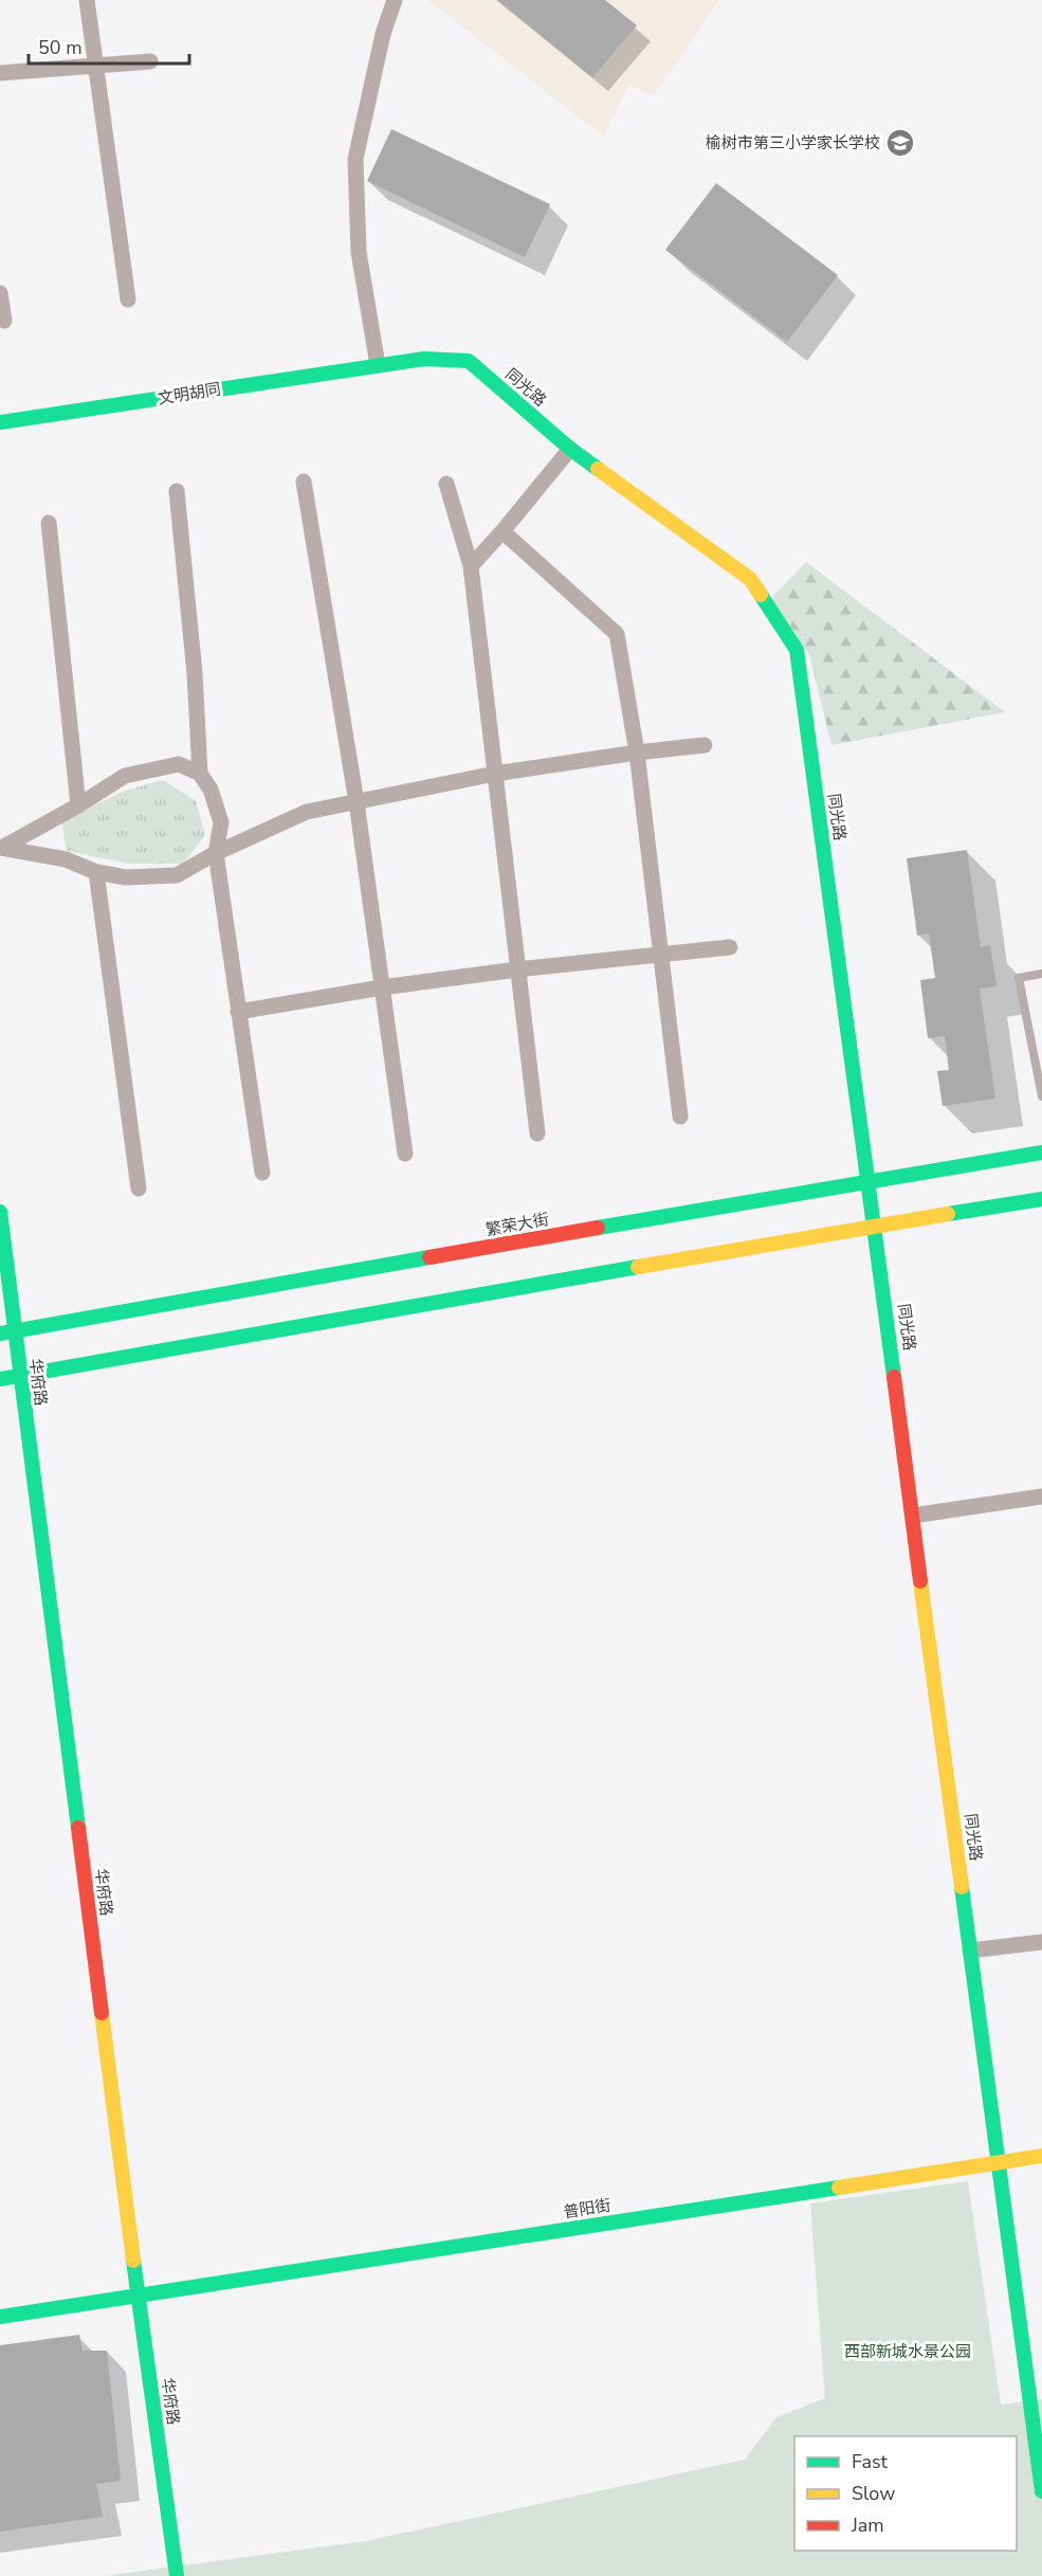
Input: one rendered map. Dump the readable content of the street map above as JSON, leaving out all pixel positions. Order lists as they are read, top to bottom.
{
  "streets": {
    "street": [
      "同光路",
      "文明胡同",
      "繁荣大街",
      "华府路",
      "普阳街"
    ]
  },
  "crossings": [
    ["同光路", "文明胡同"],
    ["同光路", "繁荣大街"],
    ["同光路", "普阳街"],
    ["繁荣大街", "华府路"],
    ["华府路", "普阳街"]
  ],
  "parks": ["西部新城水景公园"],
  "places": {
    "school or university": ["榆树市第三小学家长学校"]
  },
  "legend": ["Fast", "Slow", "Jam"],
  "scale_bar": "50 m"
}
